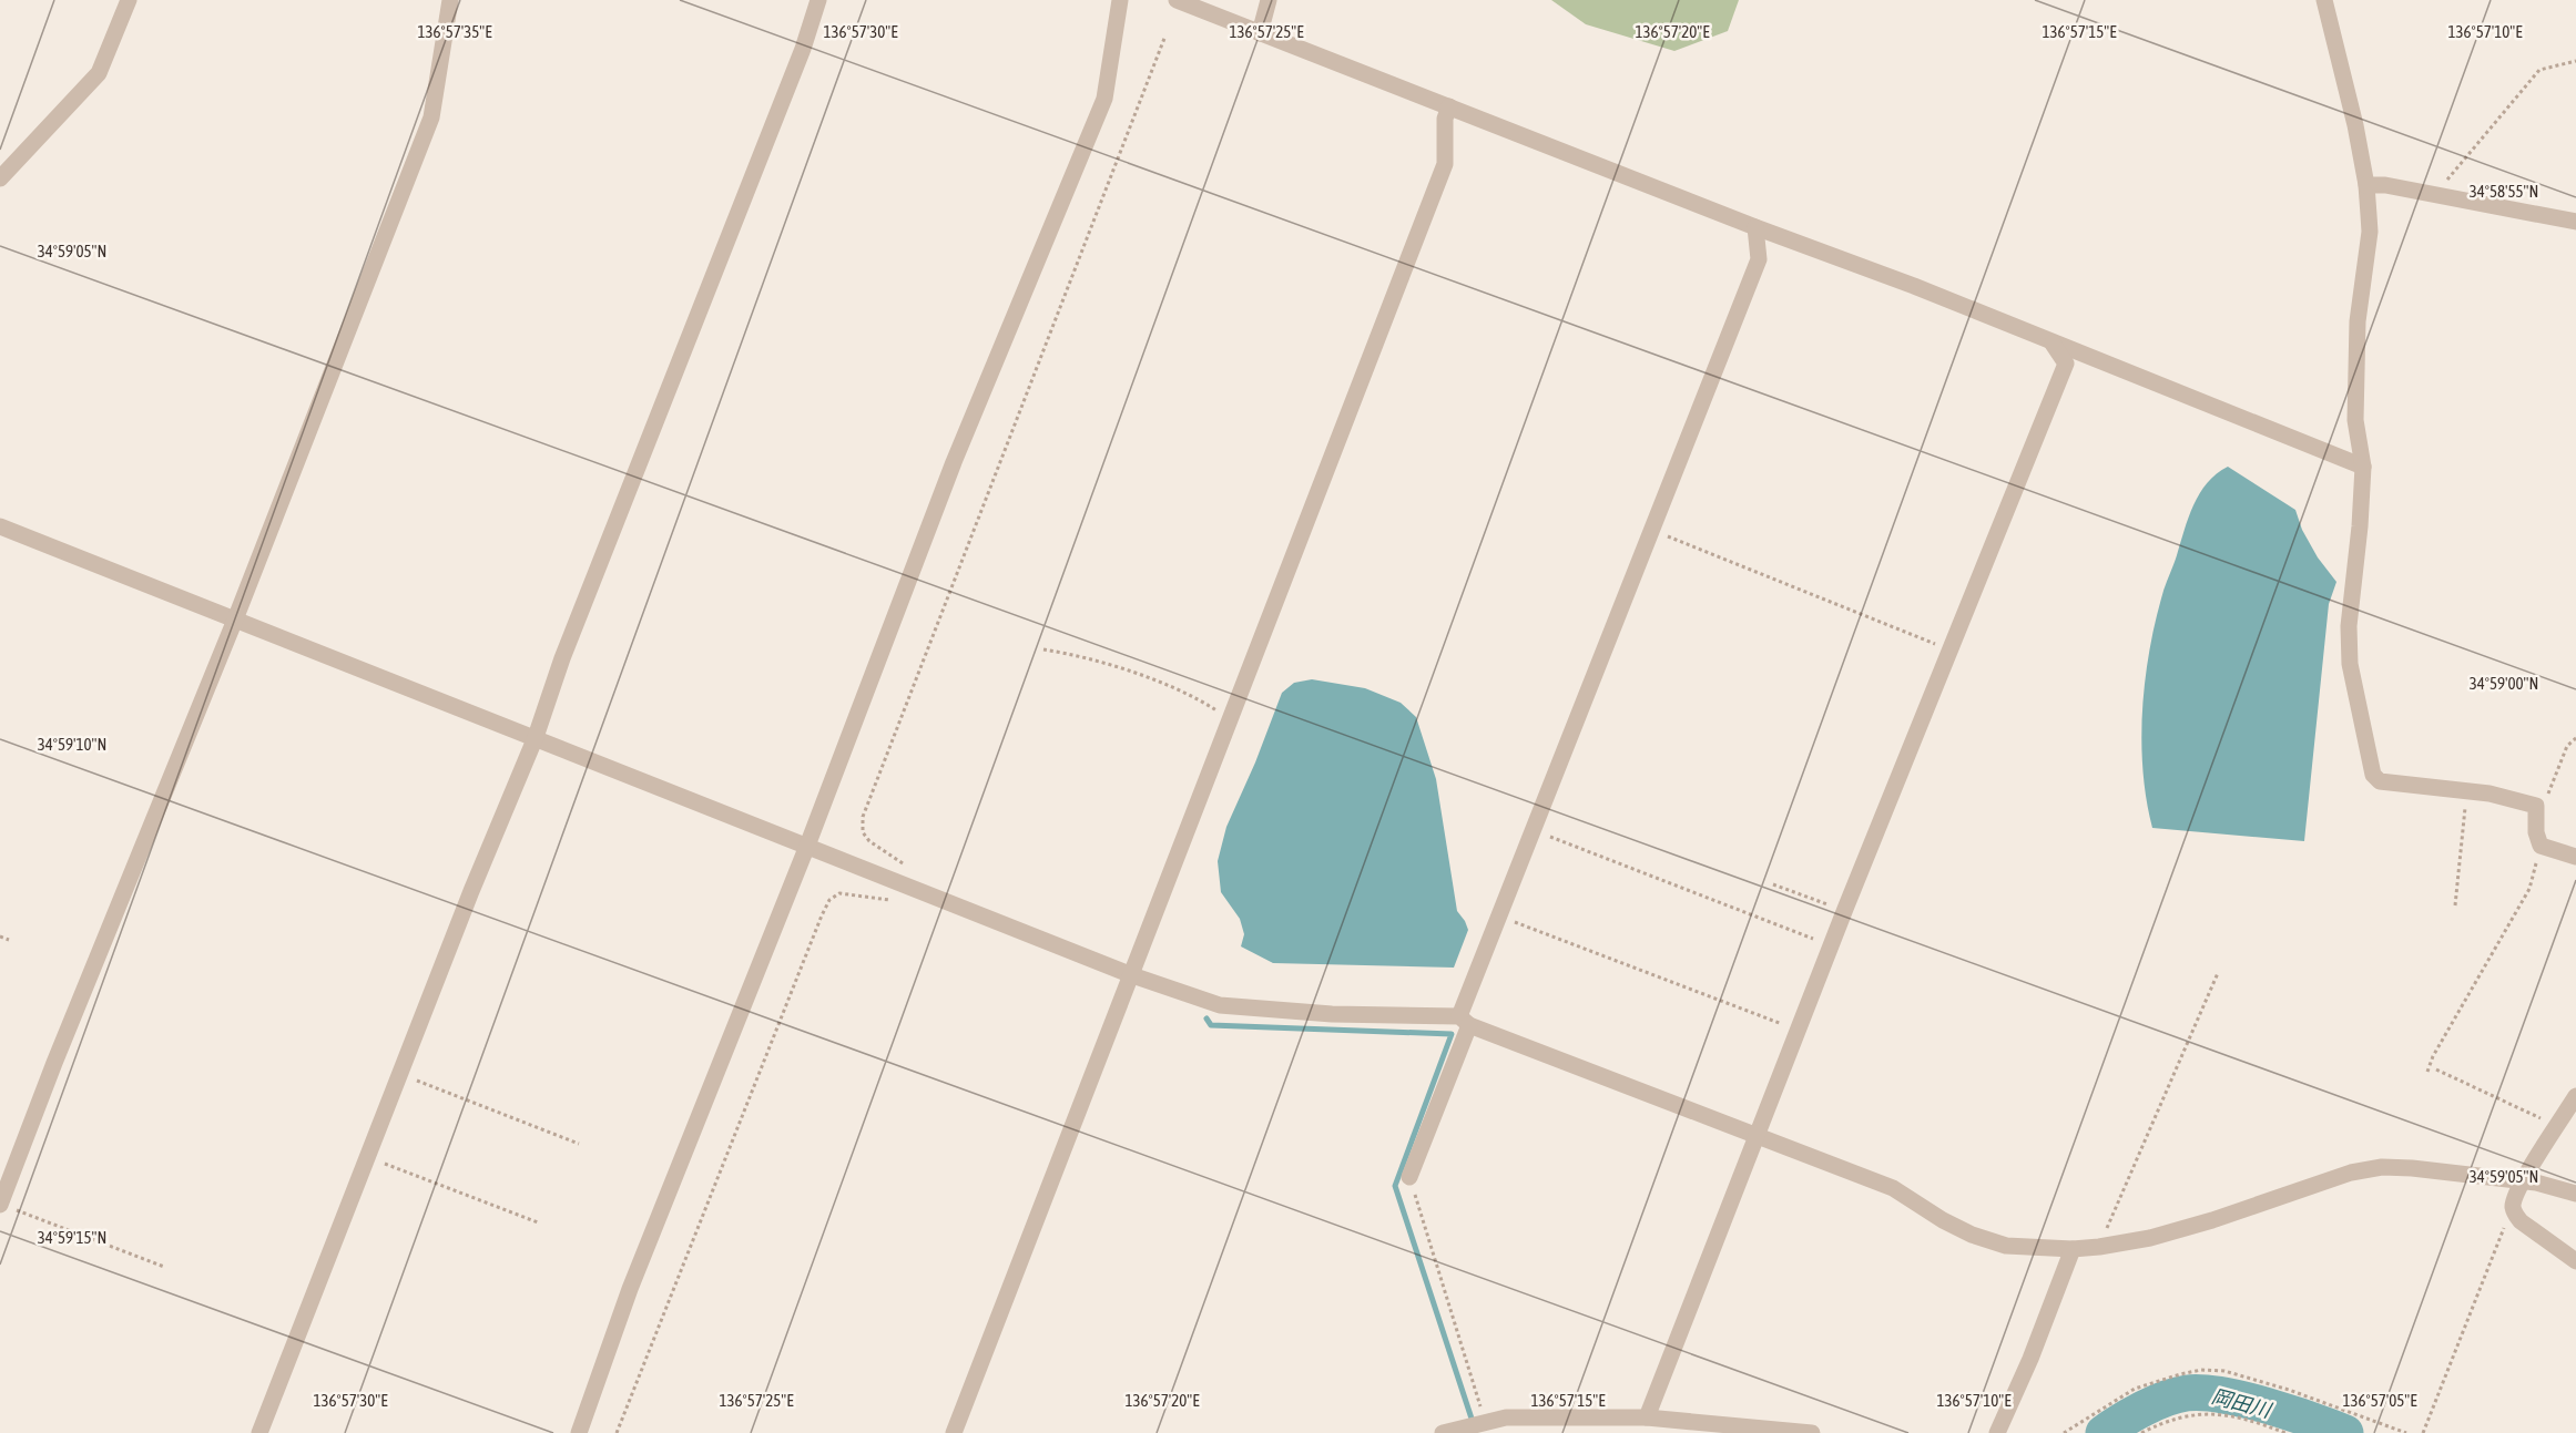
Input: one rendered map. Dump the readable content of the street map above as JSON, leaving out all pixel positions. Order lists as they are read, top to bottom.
{
  "water": ["岡田川"],
  "coordinates": [
    "136°57'35\"E",
    "136°57'30\"E",
    "136°57'25\"E",
    "136°57'20\"E",
    "136°57'15\"E",
    "136°57'10\"E",
    "34°58'55\"N",
    "34°59'05\"N",
    "34°59'00\"N",
    "34°59'10\"N",
    "34°59'15\"N",
    "136°57'05\"E"
  ]
}
